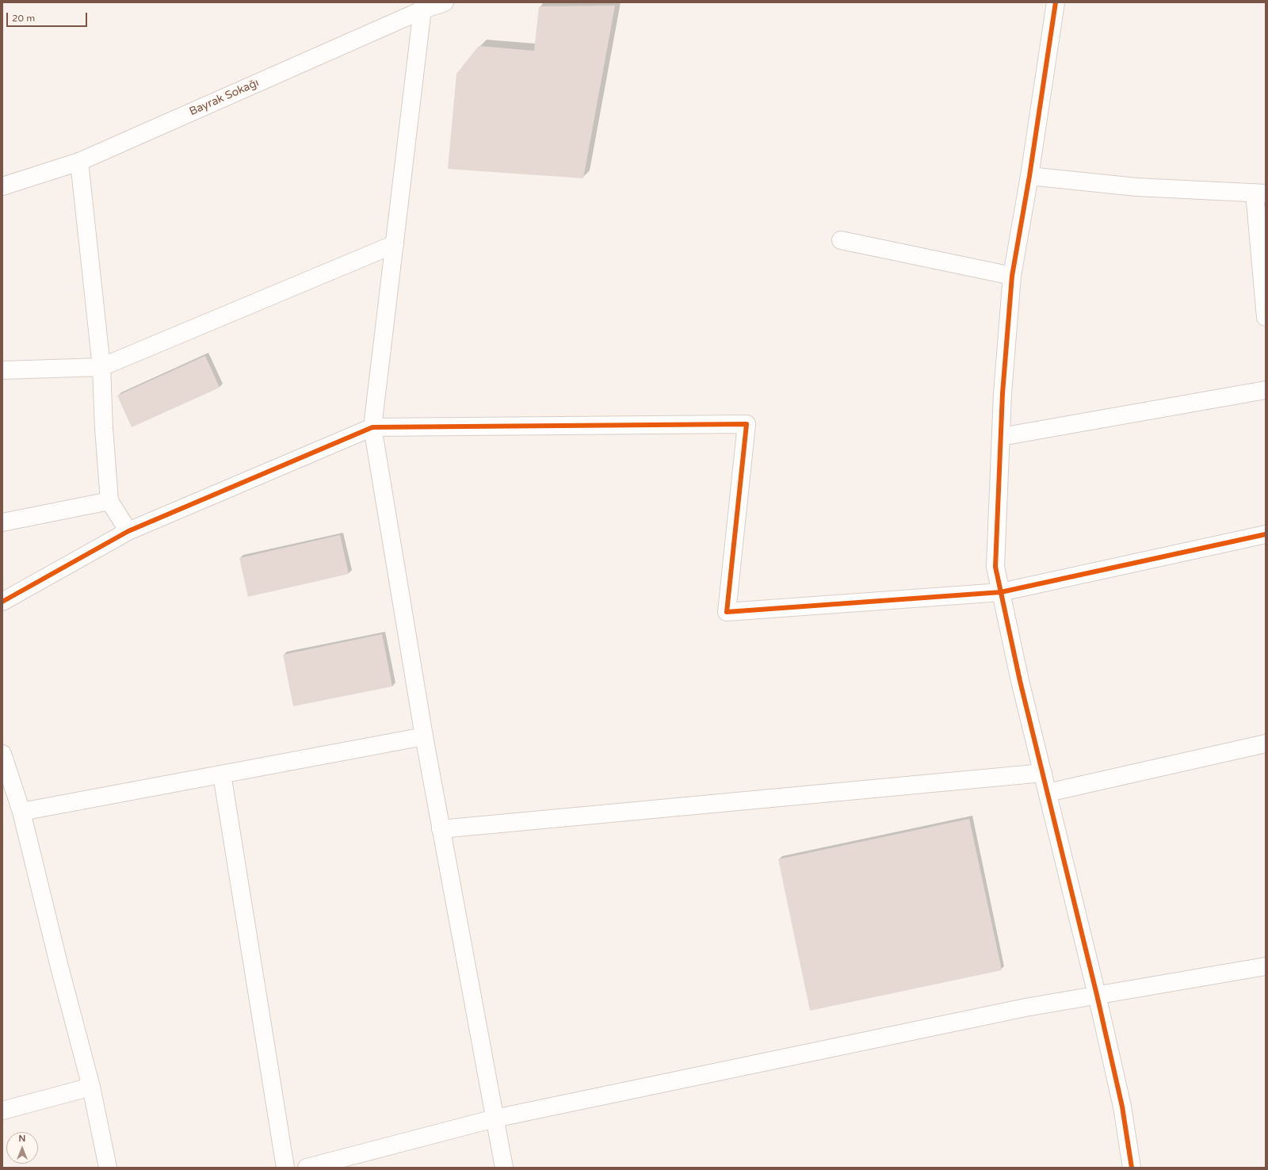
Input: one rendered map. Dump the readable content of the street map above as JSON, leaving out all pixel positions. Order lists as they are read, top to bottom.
{
  "streets": {
    "street": ["Bayrak Sokağı"]
  },
  "scale_bar": "20 m",
  "north": "top"
}
